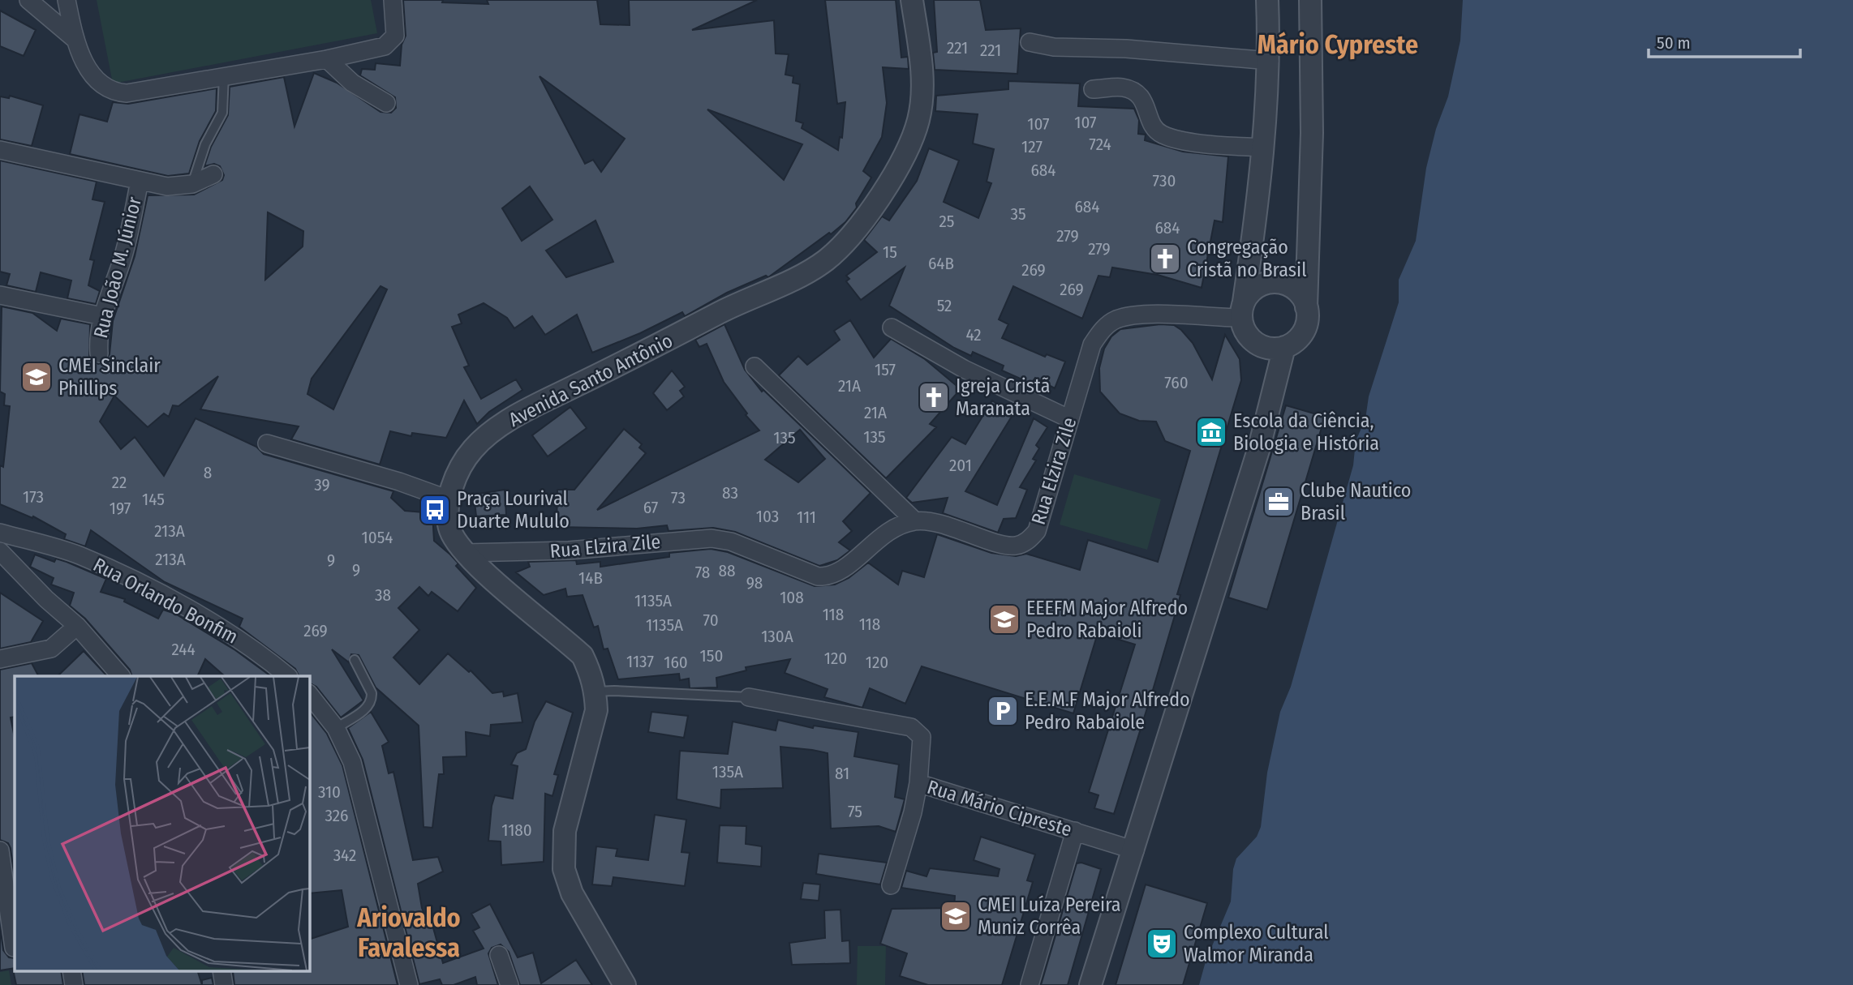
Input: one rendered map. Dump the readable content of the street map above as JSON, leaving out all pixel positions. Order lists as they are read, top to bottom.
{
  "streets": {
    "street": [
      "Rua João M. Júnior",
      "Avenida Santo Antônio",
      "Rua Elzira Zile",
      "Rua Orlando Bonfim",
      "Rua Mário Cipreste"
    ]
  },
  "crossings": [
    ["Avenida Santo Antônio", "Rua Elzira Zile"]
  ],
  "districts": ["Mário Cypreste", "Ariovaldo Favalessa"],
  "places": {
    "church": ["Congregação Cristã no Brasil", "Igreja Cristã Maranata"],
    "school or university": ["CMEI Sinclair Phillips", "EEEFM Major Alfredo Pedro Rabaioli", "CMEI Luíza Pereira Muniz Corrêa"],
    "museum": ["Escola da Ciência, Biologia e História"],
    "office": ["Clube Nautico Brasil"],
    "bus stop": ["Praça Lourival Duarte Mululo"],
    "parking": ["E.E.M.F Major Alfredo Pedro Rabaiole"],
    "theatre": ["Complexo Cultural Walmor Miranda"]
  },
  "house_numbers": [
    "221",
    "221",
    "107",
    "107",
    "724",
    "127",
    "684",
    "730",
    "684",
    "35",
    "25",
    "684",
    "279",
    "279",
    "15",
    "64B",
    "269",
    "269",
    "52",
    "42",
    "157",
    "760",
    "21A",
    "21A",
    "135",
    "135",
    "201",
    "8",
    "22",
    "39",
    "83",
    "173",
    "73",
    "145",
    "67",
    "197",
    "103",
    "111",
    "213A",
    "1054",
    "213A",
    "9",
    "9",
    "88",
    "78",
    "14B",
    "98",
    "38",
    "108",
    "1135A",
    "118",
    "70",
    "118",
    "1135A",
    "269",
    "130A",
    "244",
    "150",
    "120",
    "1137",
    "160",
    "120",
    "135A",
    "81",
    "310",
    "75",
    "326",
    "1180",
    "342"
  ],
  "scale_bar": "50 m"
}
